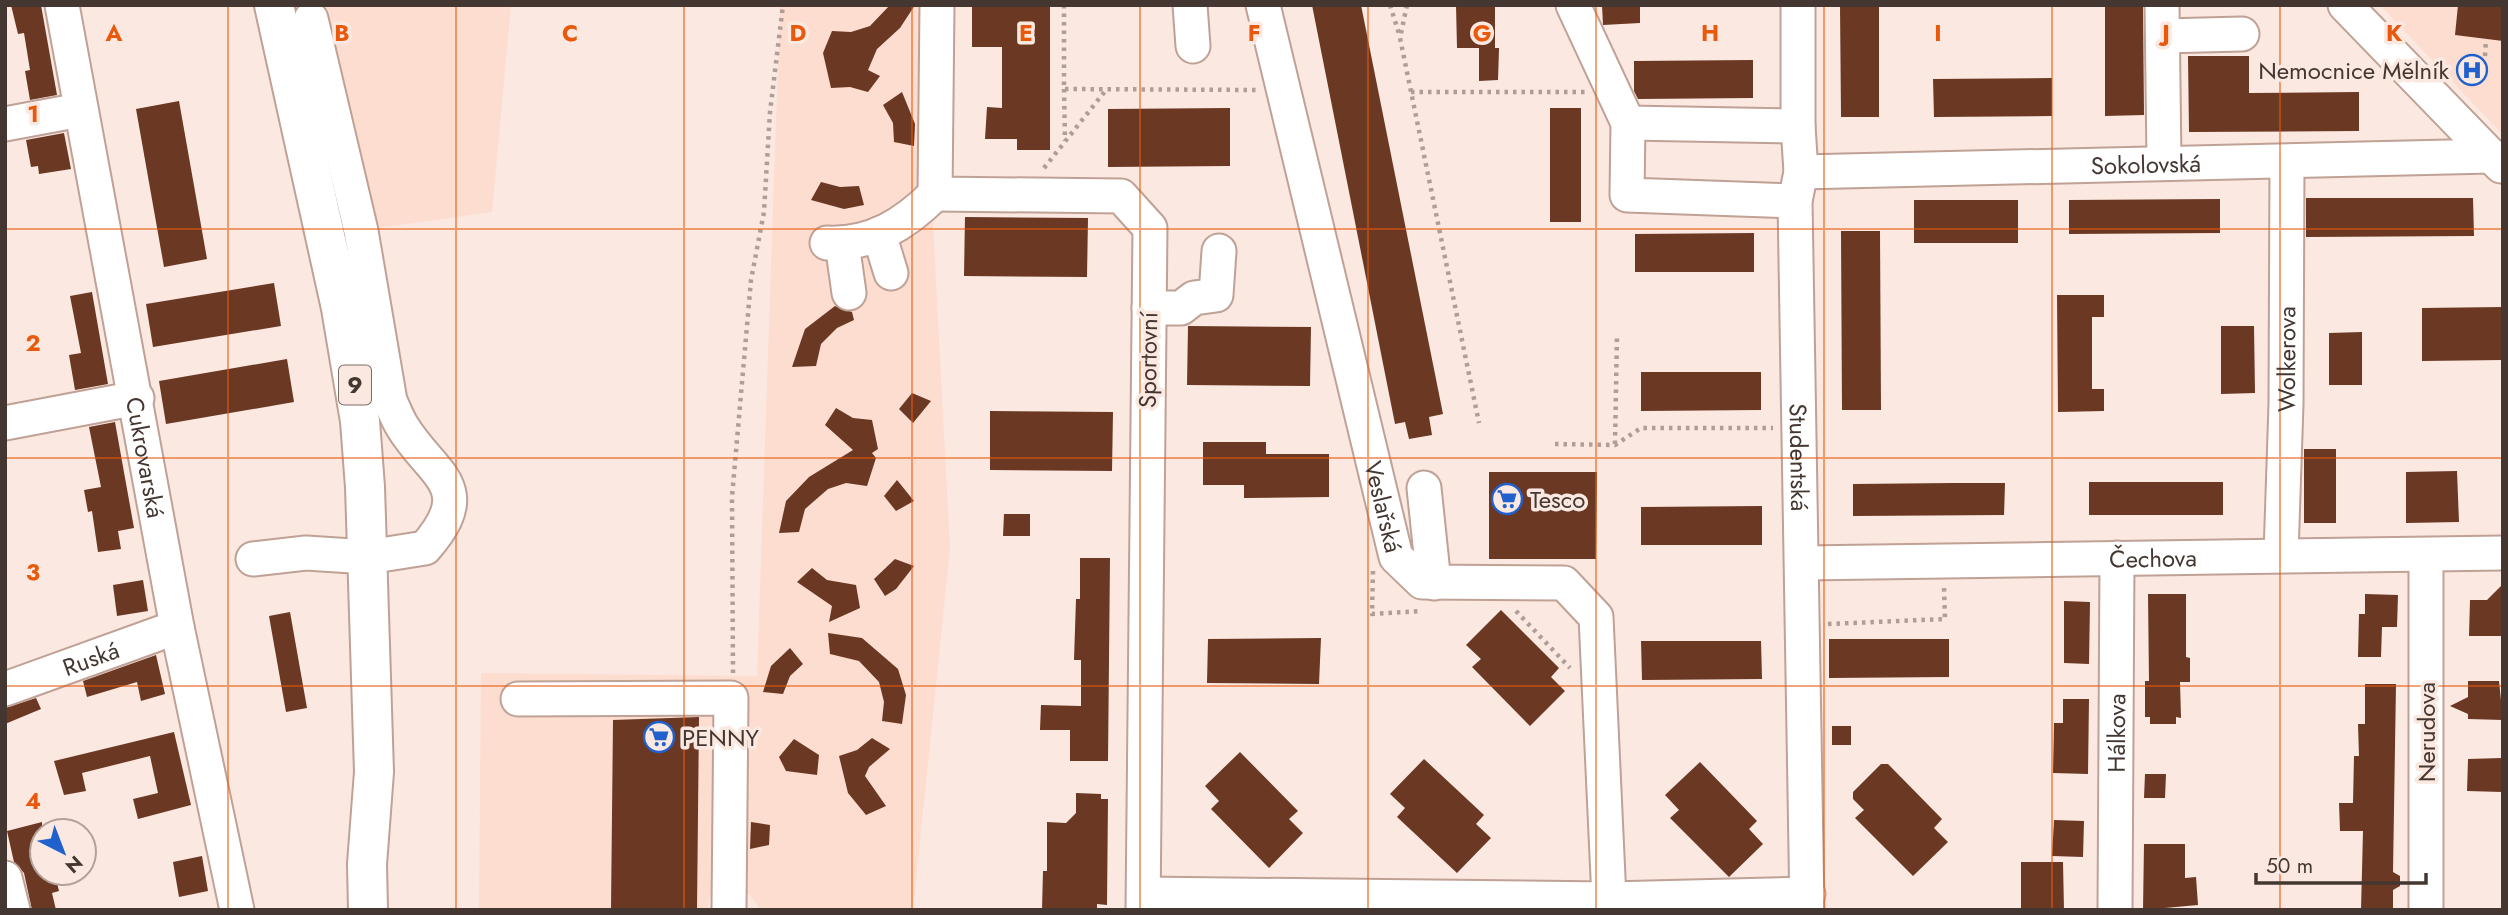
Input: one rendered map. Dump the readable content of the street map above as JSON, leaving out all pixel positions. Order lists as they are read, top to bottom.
{
  "streets": {
    "main road": ["9"],
    "street": [
      "Sokolovská",
      "Wolkerova",
      "Sportovní",
      "Studentská",
      "Cukrovarská",
      "Veslařská",
      "Čechova",
      "Ruská",
      "Nerudova",
      "Hálkova"
    ]
  },
  "crossings": [
    ["Sokolovská", "Wolkerova"],
    ["Sokolovská", "Studentská"],
    ["Wolkerova", "Čechova"],
    ["Studentská", "Čechova"],
    ["Cukrovarská", "Ruská"],
    ["Čechova", "Nerudova"],
    ["Čechova", "Hálkova"]
  ],
  "places": {
    "hospital": ["Nemocnice Mělník"],
    "supermarket": ["Tesco", "PENNY"]
  },
  "scale_bar": "50 m",
  "north": "bottom right",
  "grid": {
    "columns": [
      "A",
      "B",
      "C",
      "D",
      "E",
      "F",
      "G",
      "H",
      "I",
      "J",
      "K"
    ],
    "rows": [
      "1",
      "2",
      "3",
      "4"
    ]
  }
}
